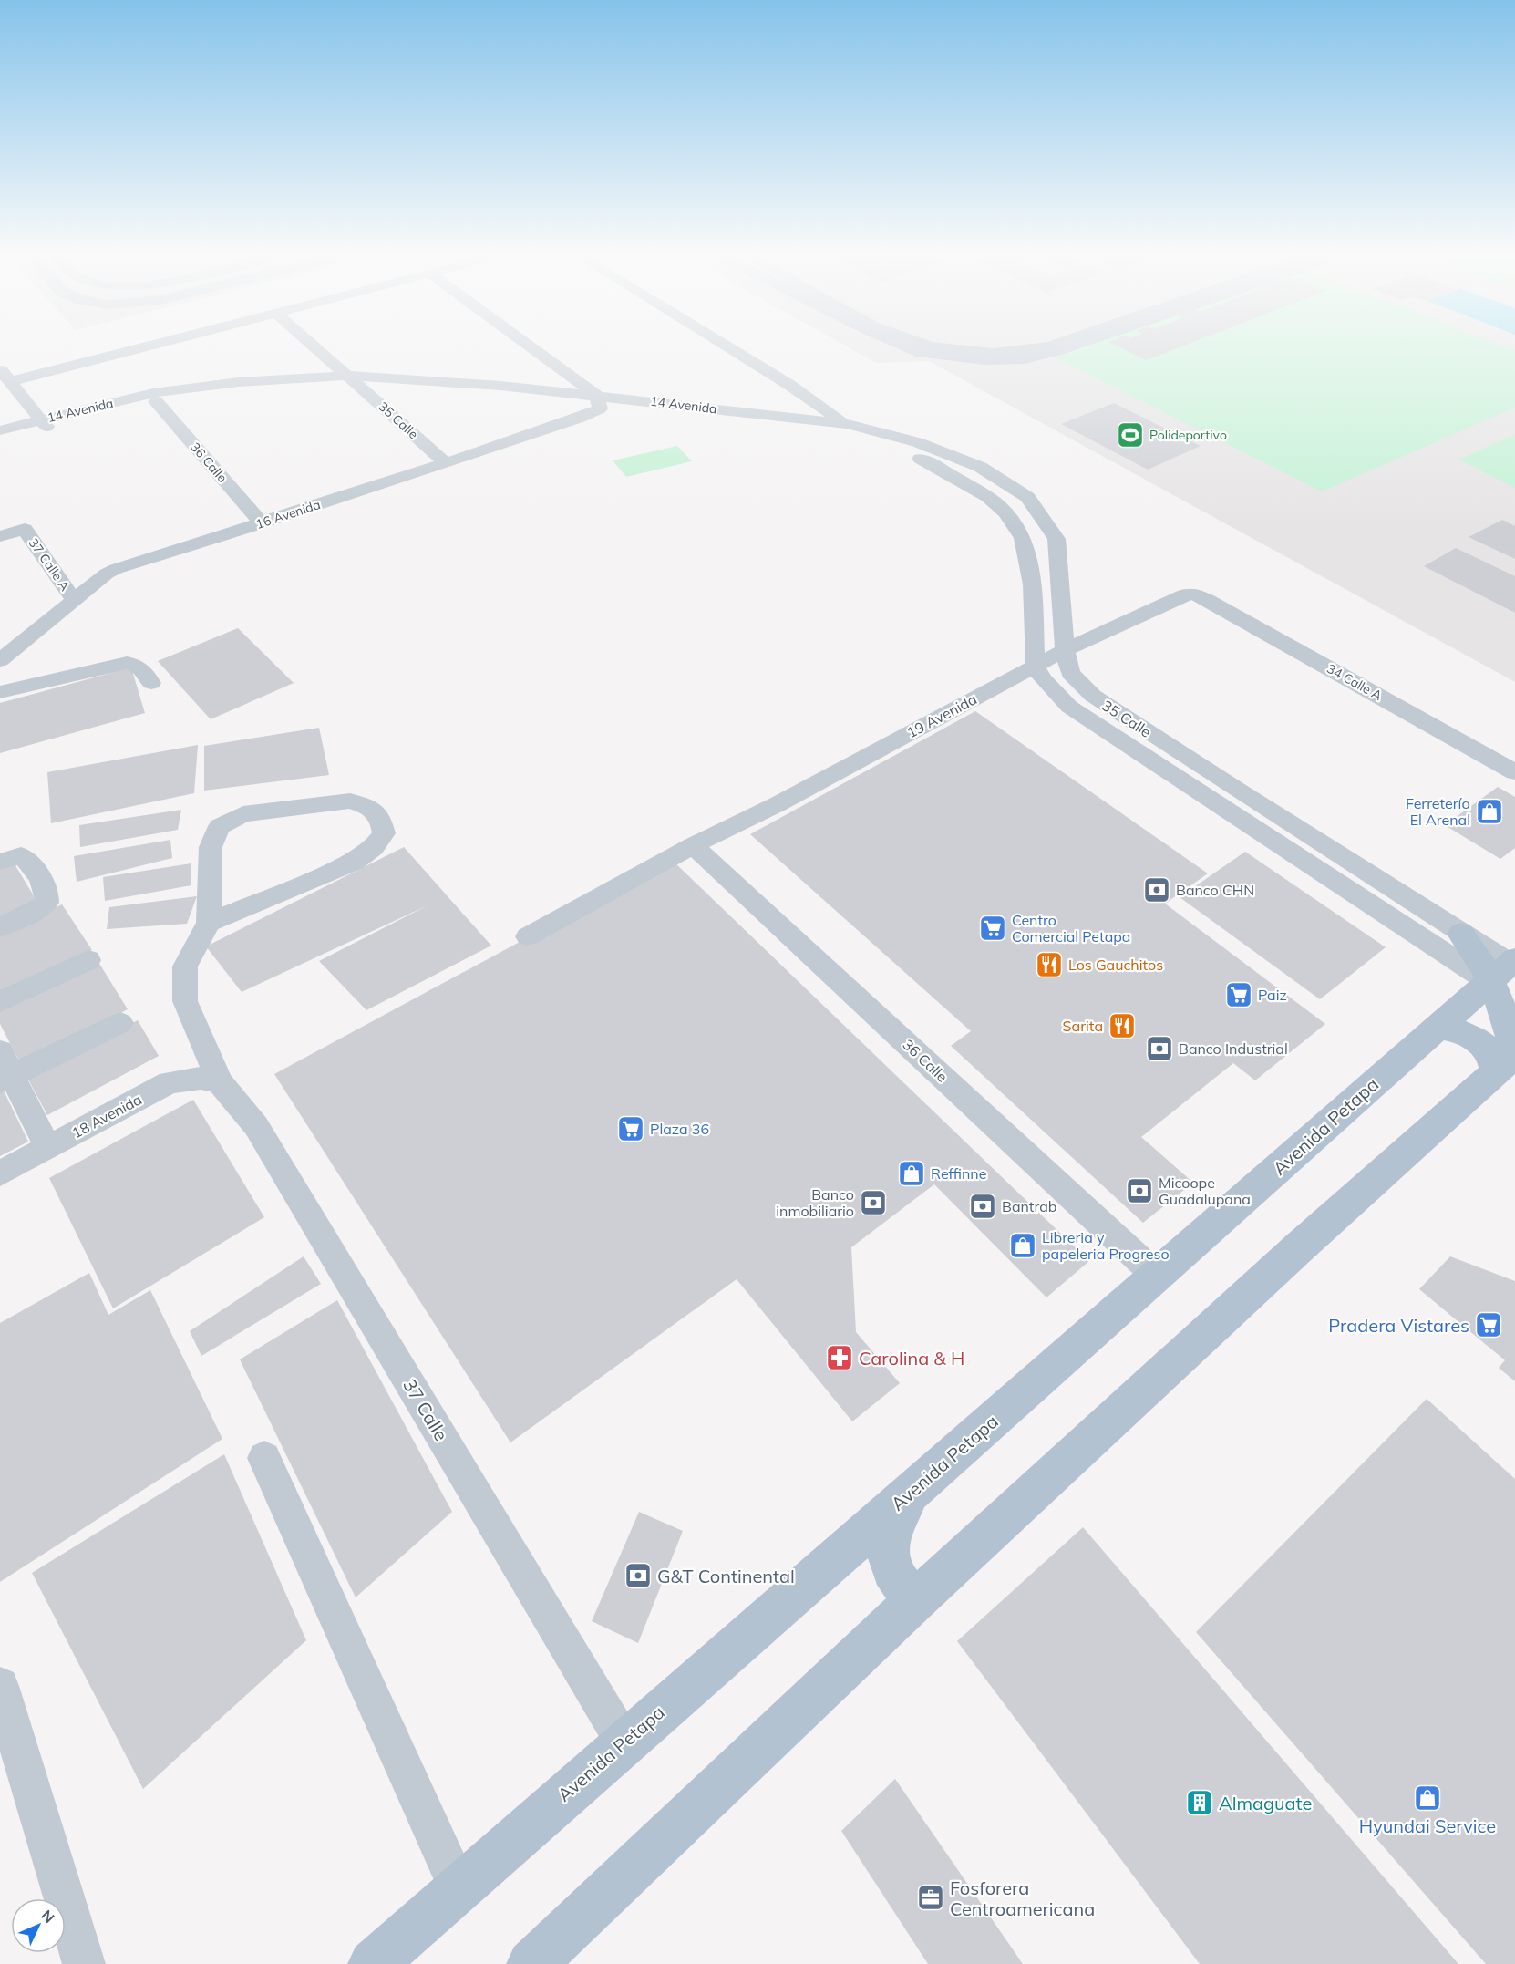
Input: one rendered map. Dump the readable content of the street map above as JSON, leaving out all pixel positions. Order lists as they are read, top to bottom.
{
  "streets": {
    "main road": ["Avenida Petapa"],
    "street": [
      "14 Avenida",
      "35 Calle",
      "36 Calle",
      "16 Avenida",
      "37 Calle A",
      "34 Calle A",
      "19 Avenida",
      "18 Avenida",
      "37 Calle"
    ]
  },
  "crossings": [
    ["14 Avenida", "35 Calle"],
    ["14 Avenida", "36 Calle"],
    ["14 Avenida", "16 Avenida"],
    ["35 Calle", "16 Avenida"],
    ["35 Calle", "19 Avenida"],
    ["35 Calle", "Avenida Petapa"],
    ["36 Calle", "16 Avenida"],
    ["36 Calle", "19 Avenida"],
    ["36 Calle", "Avenida Petapa"],
    ["16 Avenida", "37 Calle A"],
    ["34 Calle A", "19 Avenida"],
    ["18 Avenida", "37 Calle"],
    ["Avenida Petapa", "37 Calle"]
  ],
  "places": {
    "sports": ["Polideportivo"],
    "shop": [
      "Ferretería El Arenal",
      "Reffinne",
      "Libreria y papeleria Progreso",
      "Hyundai Service"
    ],
    "bank": [
      "Banco CHN",
      "Banco Industrial",
      "Micoope Guadalupana",
      "Banco inmobiliario",
      "Bantrab",
      "G&T Continental"
    ],
    "supermarket": [
      "Centro Comercial Petapa",
      "Paiz",
      "Plaza 36",
      "Pradera Vistares"
    ],
    "restaurant": ["Los Gauchitos", "Sarita"],
    "pharmacy": ["Carolina & H"],
    "building": ["Almaguate"],
    "office": ["Fosforera Centroamericana"]
  },
  "north": "top right"
}
